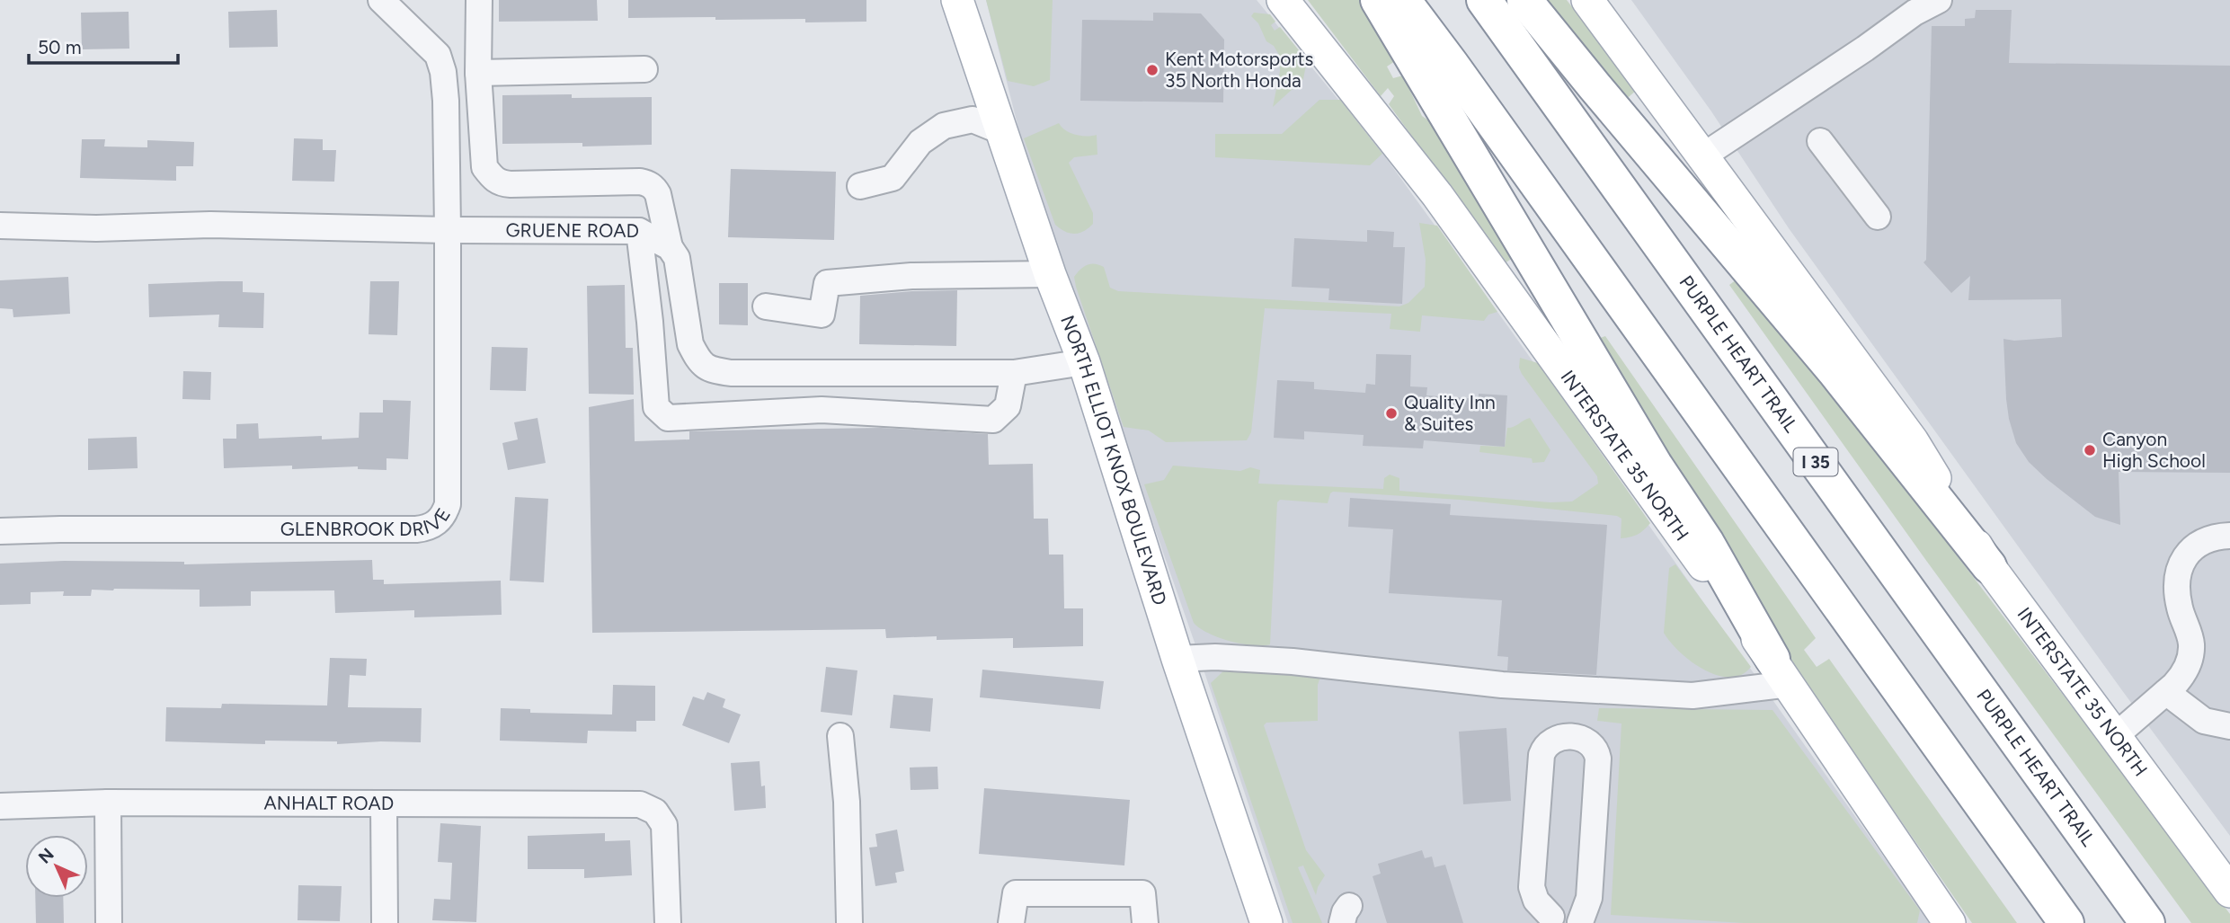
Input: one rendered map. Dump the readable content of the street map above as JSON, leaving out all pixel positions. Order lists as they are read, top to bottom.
{
  "streets": {
    "highway": ["PURPLE HEART TRAIL", "I 35"],
    "main road": ["INTERSTATE 35 NORTH", "NORTH ELLIOT KNOX BOULEVARD"],
    "street": ["GRUENE ROAD", "GLENBROOK DRIVE", "ANHALT ROAD"]
  },
  "crossings": [
    ["GRUENE ROAD", "GLENBROOK DRIVE"]
  ],
  "places": ["Kent Motorsports 35 North Honda", "Quality Inn & Suites", "Canyon High School"],
  "scale_bar": "50 m",
  "north": "top left"
}
